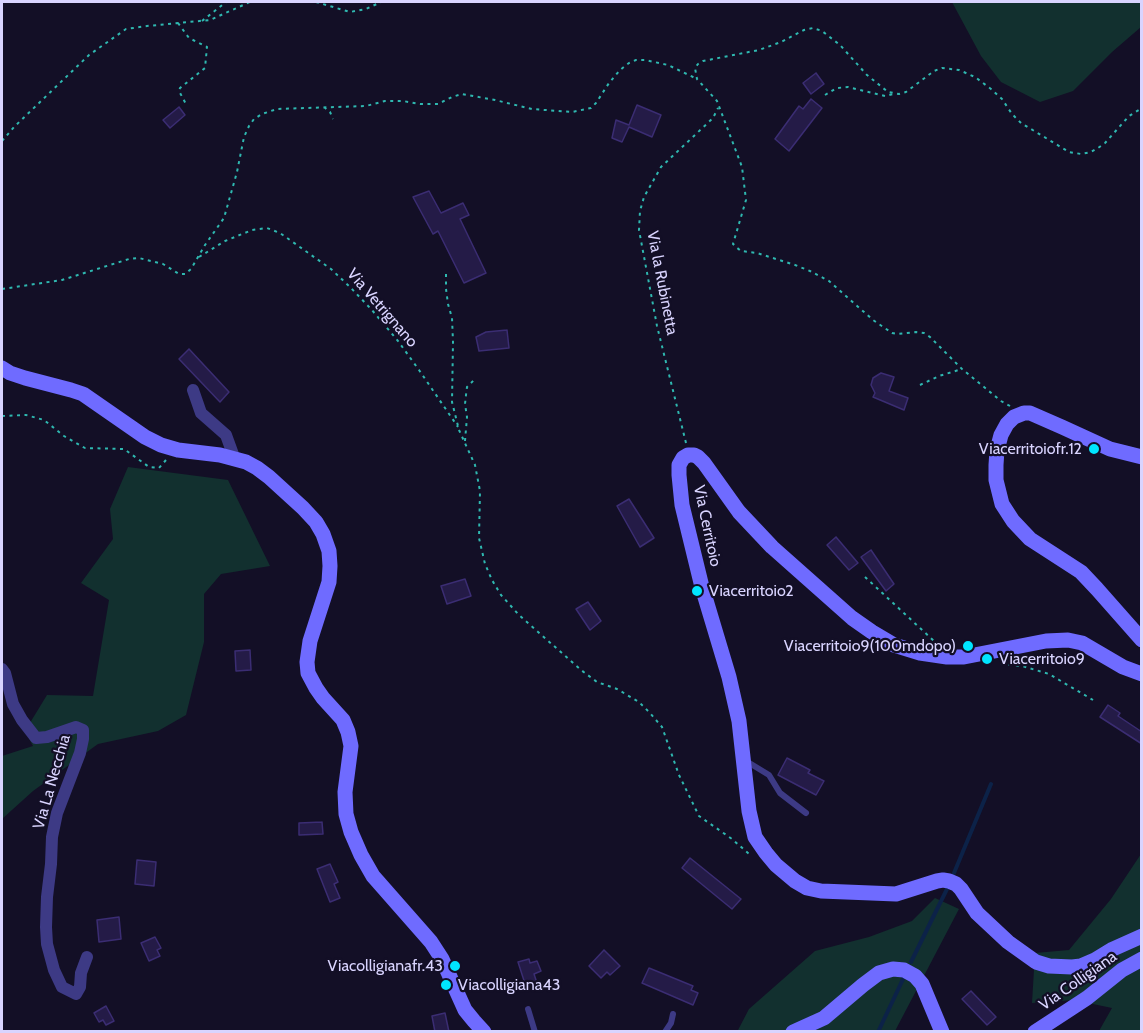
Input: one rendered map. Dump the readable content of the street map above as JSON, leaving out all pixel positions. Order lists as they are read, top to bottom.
{
  "streets": {
    "street": ["Via Cerritoio", "Via La Necchia", "Via Colligiana"],
    "path": ["Via la Rubinetta", "Via Vetrignano"]
  },
  "crossings": [
    ["Via la Rubinetta", "Via Cerritoio"]
  ],
  "places": [
    "Viacerritoiofr.12",
    "Viacerritoio2",
    "Viacerritoio9(100mdopo)",
    "Viacerritoio9",
    "Viacolligianafr.43",
    "Viacolligiana43"
  ]
}
